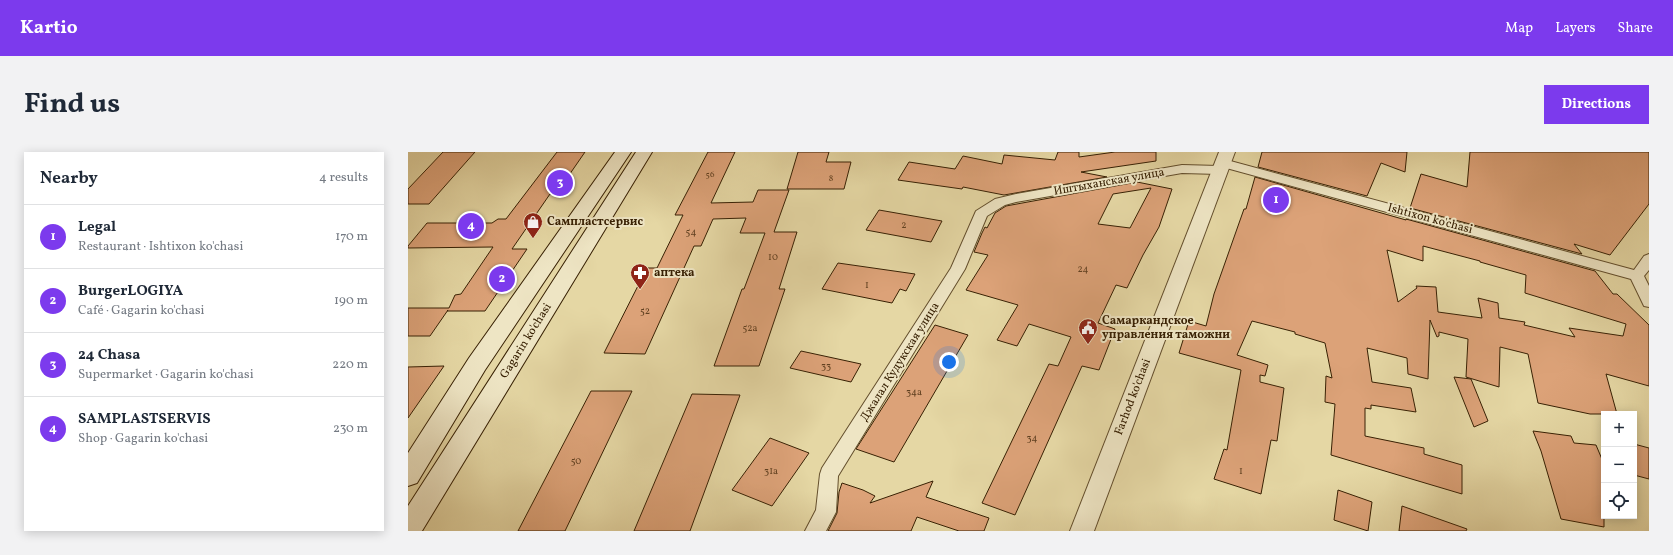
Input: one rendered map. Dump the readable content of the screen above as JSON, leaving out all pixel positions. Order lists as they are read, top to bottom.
{
  "streets": {
    "main road": ["Gagarin ko'chasi"],
    "street": [
      "Иштыханская улица",
      "Ishtixon ko'chasi",
      "Джалал Кудукская улица",
      "Farhod ko'chasi"
    ]
  },
  "crossings": [
    ["Иштыханская улица", "Ishtixon ko'chasi"],
    ["Иштыханская улица", "Джалал Кудукская улица"],
    ["Иштыханская улица", "Farhod ko'chasi"],
    ["Ishtixon ko'chasi", "Farhod ko'chasi"]
  ],
  "places": {
    "shop": ["Сампластсервис"],
    "pharmacy": ["аптека"],
    "public building": ["Самаркандское управления таможни"]
  },
  "house_numbers": [
    "56",
    "8",
    "2",
    "54",
    "10",
    "24",
    "1",
    "52",
    "52a",
    "33",
    "34a",
    "34",
    "50",
    "31а",
    "1"
  ],
  "page": {
    "header": "Kartio",
    "nav": ["Map", "Layers", "Share"],
    "title": "Find us",
    "buttons": "Directions",
    "heading": ["Nearby", "4 results"],
    "pins": [
      "3",
      "1",
      "4",
      "2"
    ],
    "list": [
      {
        "mark": "1",
        "name": "Legal",
        "note": "Restaurant · Ishtixon ko'chasi",
        "value": "170 m"
      },
      {
        "mark": "2",
        "name": "BurgerLOGIYA",
        "note": "Café · Gagarin ko'chasi",
        "value": "190 m"
      },
      {
        "mark": "3",
        "name": "24 Chasa",
        "note": "Supermarket · Gagarin ko'chasi",
        "value": "220 m"
      },
      {
        "mark": "4",
        "name": "SAMPLASTSERVIS",
        "note": "Shop · Gagarin ko'chasi",
        "value": "230 m"
      }
    ],
    "map_buttons": ["+", "−"]
  }
}
